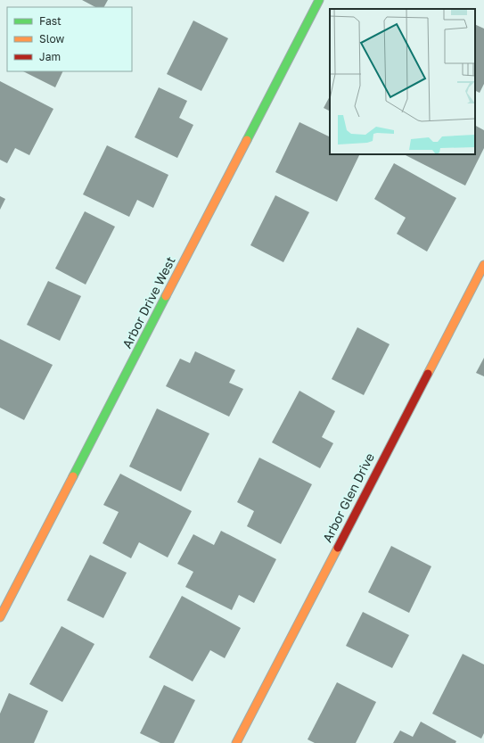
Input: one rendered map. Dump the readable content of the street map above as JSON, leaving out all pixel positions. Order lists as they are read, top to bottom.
{
  "streets": {
    "street": ["Arbor Drive West", "Arbor Glen Drive"]
  },
  "legend": ["Fast", "Slow", "Jam"]
}
